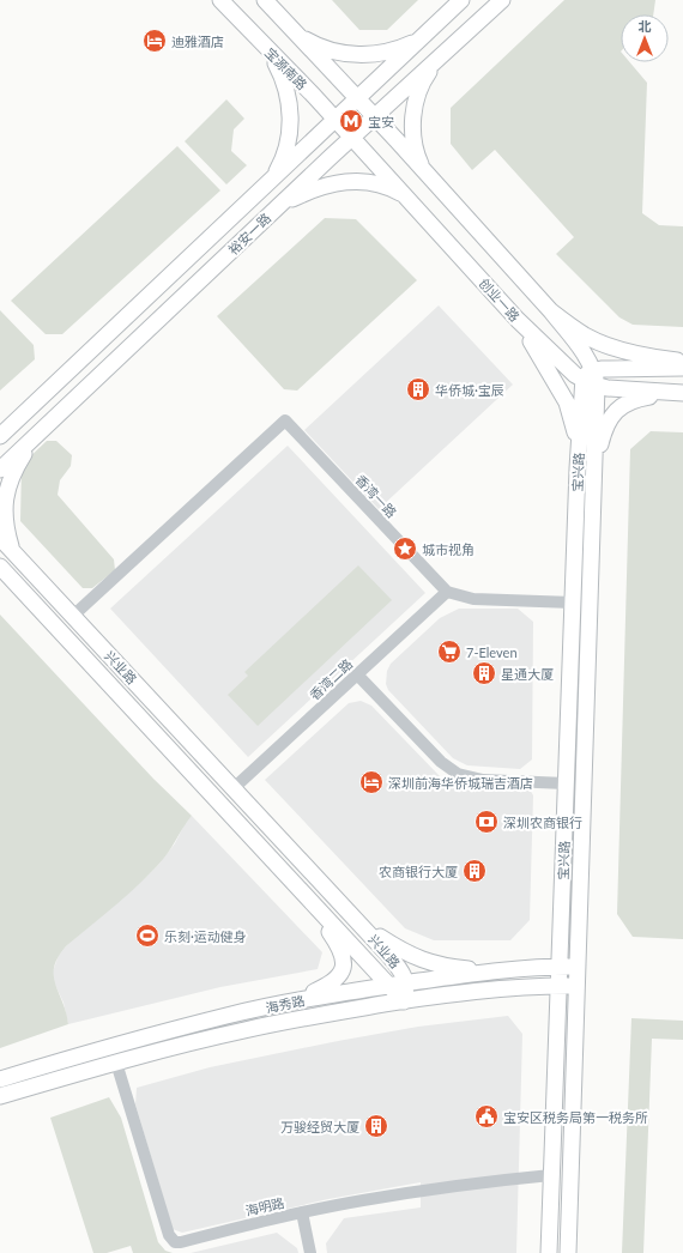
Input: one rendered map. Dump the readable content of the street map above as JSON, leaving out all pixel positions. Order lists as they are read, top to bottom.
{
  "streets": {
    "main road": [
      "宝源南路",
      "裕安一路",
      "创业一路",
      "宝兴路",
      "兴业路",
      "海秀路"
    ],
    "street": ["香湾一路", "香湾二路", "海明路"]
  },
  "crossings": [
    ["宝源南路", "裕安一路"],
    ["宝源南路", "创业一路"],
    ["裕安一路", "创业一路"],
    ["创业一路", "宝兴路"],
    ["宝兴路", "海秀路"],
    ["宝兴路", "海明路"],
    ["香湾一路", "兴业路"],
    ["香湾一路", "香湾二路"],
    ["兴业路", "香湾二路"],
    ["兴业路", "海秀路"],
    ["海秀路", "海明路"]
  ],
  "places": {
    "hotel": ["迪雅酒店", "深圳前海华侨城瑞吉酒店"],
    "metro station": ["宝安"],
    "building": [
      "华侨城·宝辰",
      "星通大厦",
      "农商银行大厦",
      "万骏经贸大厦"
    ],
    "place": ["城市视角"],
    "supermarket": ["7-Eleven"],
    "bank": ["深圳农商银行"],
    "sports": ["乐刻·运动健身"],
    "public building": ["宝安区税务局第一税务所"]
  },
  "north": "top"
}
